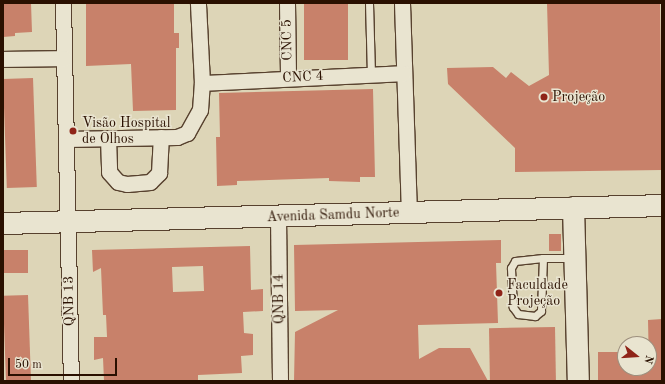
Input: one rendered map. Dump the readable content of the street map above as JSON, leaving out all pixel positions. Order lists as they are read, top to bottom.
{
  "streets": {
    "main road": ["Avenida Samdu Norte"],
    "street": [
      "CNC 5",
      "CNC 4",
      "QNB 14",
      "QNB 13"
    ]
  },
  "crossings": [
    ["CNC 5", "CNC 4"],
    ["Avenida Samdu Norte", "QNB 14"],
    ["Avenida Samdu Norte", "QNB 13"]
  ],
  "places": ["Projeção", "Visão Hospital de Olhos", "Faculdade Projeção"],
  "scale_bar": "50 m",
  "north": "right"
}
